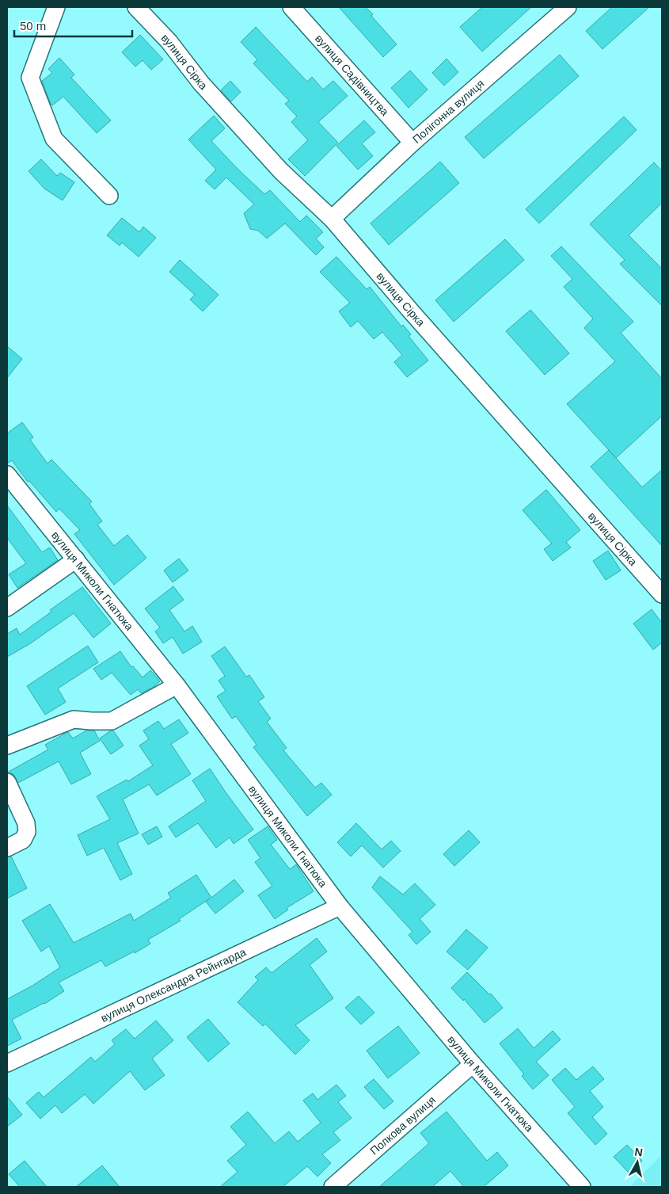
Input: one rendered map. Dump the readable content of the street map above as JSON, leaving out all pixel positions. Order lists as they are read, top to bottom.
{
  "streets": {
    "street": [
      "вулиця Сірка",
      "вулиця Садівництва",
      "Полігонна вулиця",
      "вулиця Миколи Гнатюка",
      "вулиця Олександра Рейнгарда",
      "Полкова вулиця"
    ]
  },
  "crossings": [
    ["вулиця Сірка", "Полігонна вулиця"],
    ["вулиця Садівництва", "Полігонна вулиця"],
    ["вулиця Миколи Гнатюка", "вулиця Олександра Рейнгарда"],
    ["вулиця Миколи Гнатюка", "Полкова вулиця"]
  ],
  "scale_bar": "50 m",
  "north": "top"
}
